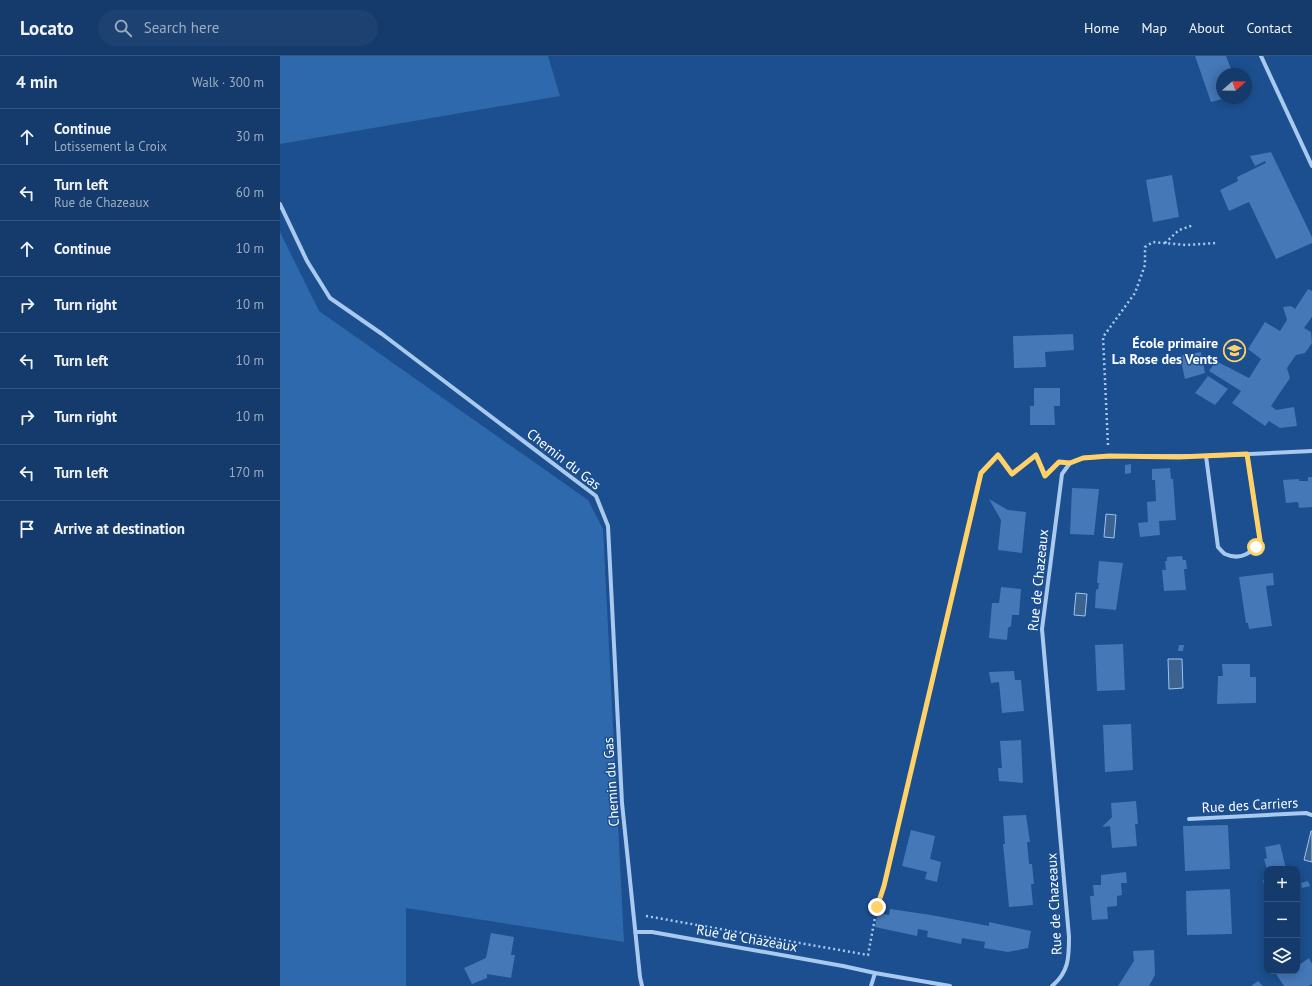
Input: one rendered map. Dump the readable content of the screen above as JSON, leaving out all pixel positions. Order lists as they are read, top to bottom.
{
  "streets": {
    "street": ["Chemin du Gas", "Rue de Chazeaux", "Rue des Carriers"]
  },
  "crossings": [
    ["Chemin du Gas", "Rue de Chazeaux"]
  ],
  "places": {
    "school or university": ["École primaire La Rose des Vents"]
  },
  "north": "right",
  "page": {
    "header": "Locato",
    "search": "Search here",
    "nav": [
      "Home",
      "Map",
      "About",
      "Contact"
    ],
    "heading": ["4 min", "Walk · 300 m"],
    "list": [
      ["Continue", "Lotissement la Croix", "30 m"],
      ["Turn left", "Rue de Chazeaux", "60 m"],
      ["Continue", "10 m"],
      ["Turn right", "10 m"],
      ["Turn left", "10 m"],
      ["Turn right", "10 m"],
      ["Turn left", "170 m"],
      "Arrive at destination"
    ],
    "map_buttons": ["+", "−"]
  }
}
